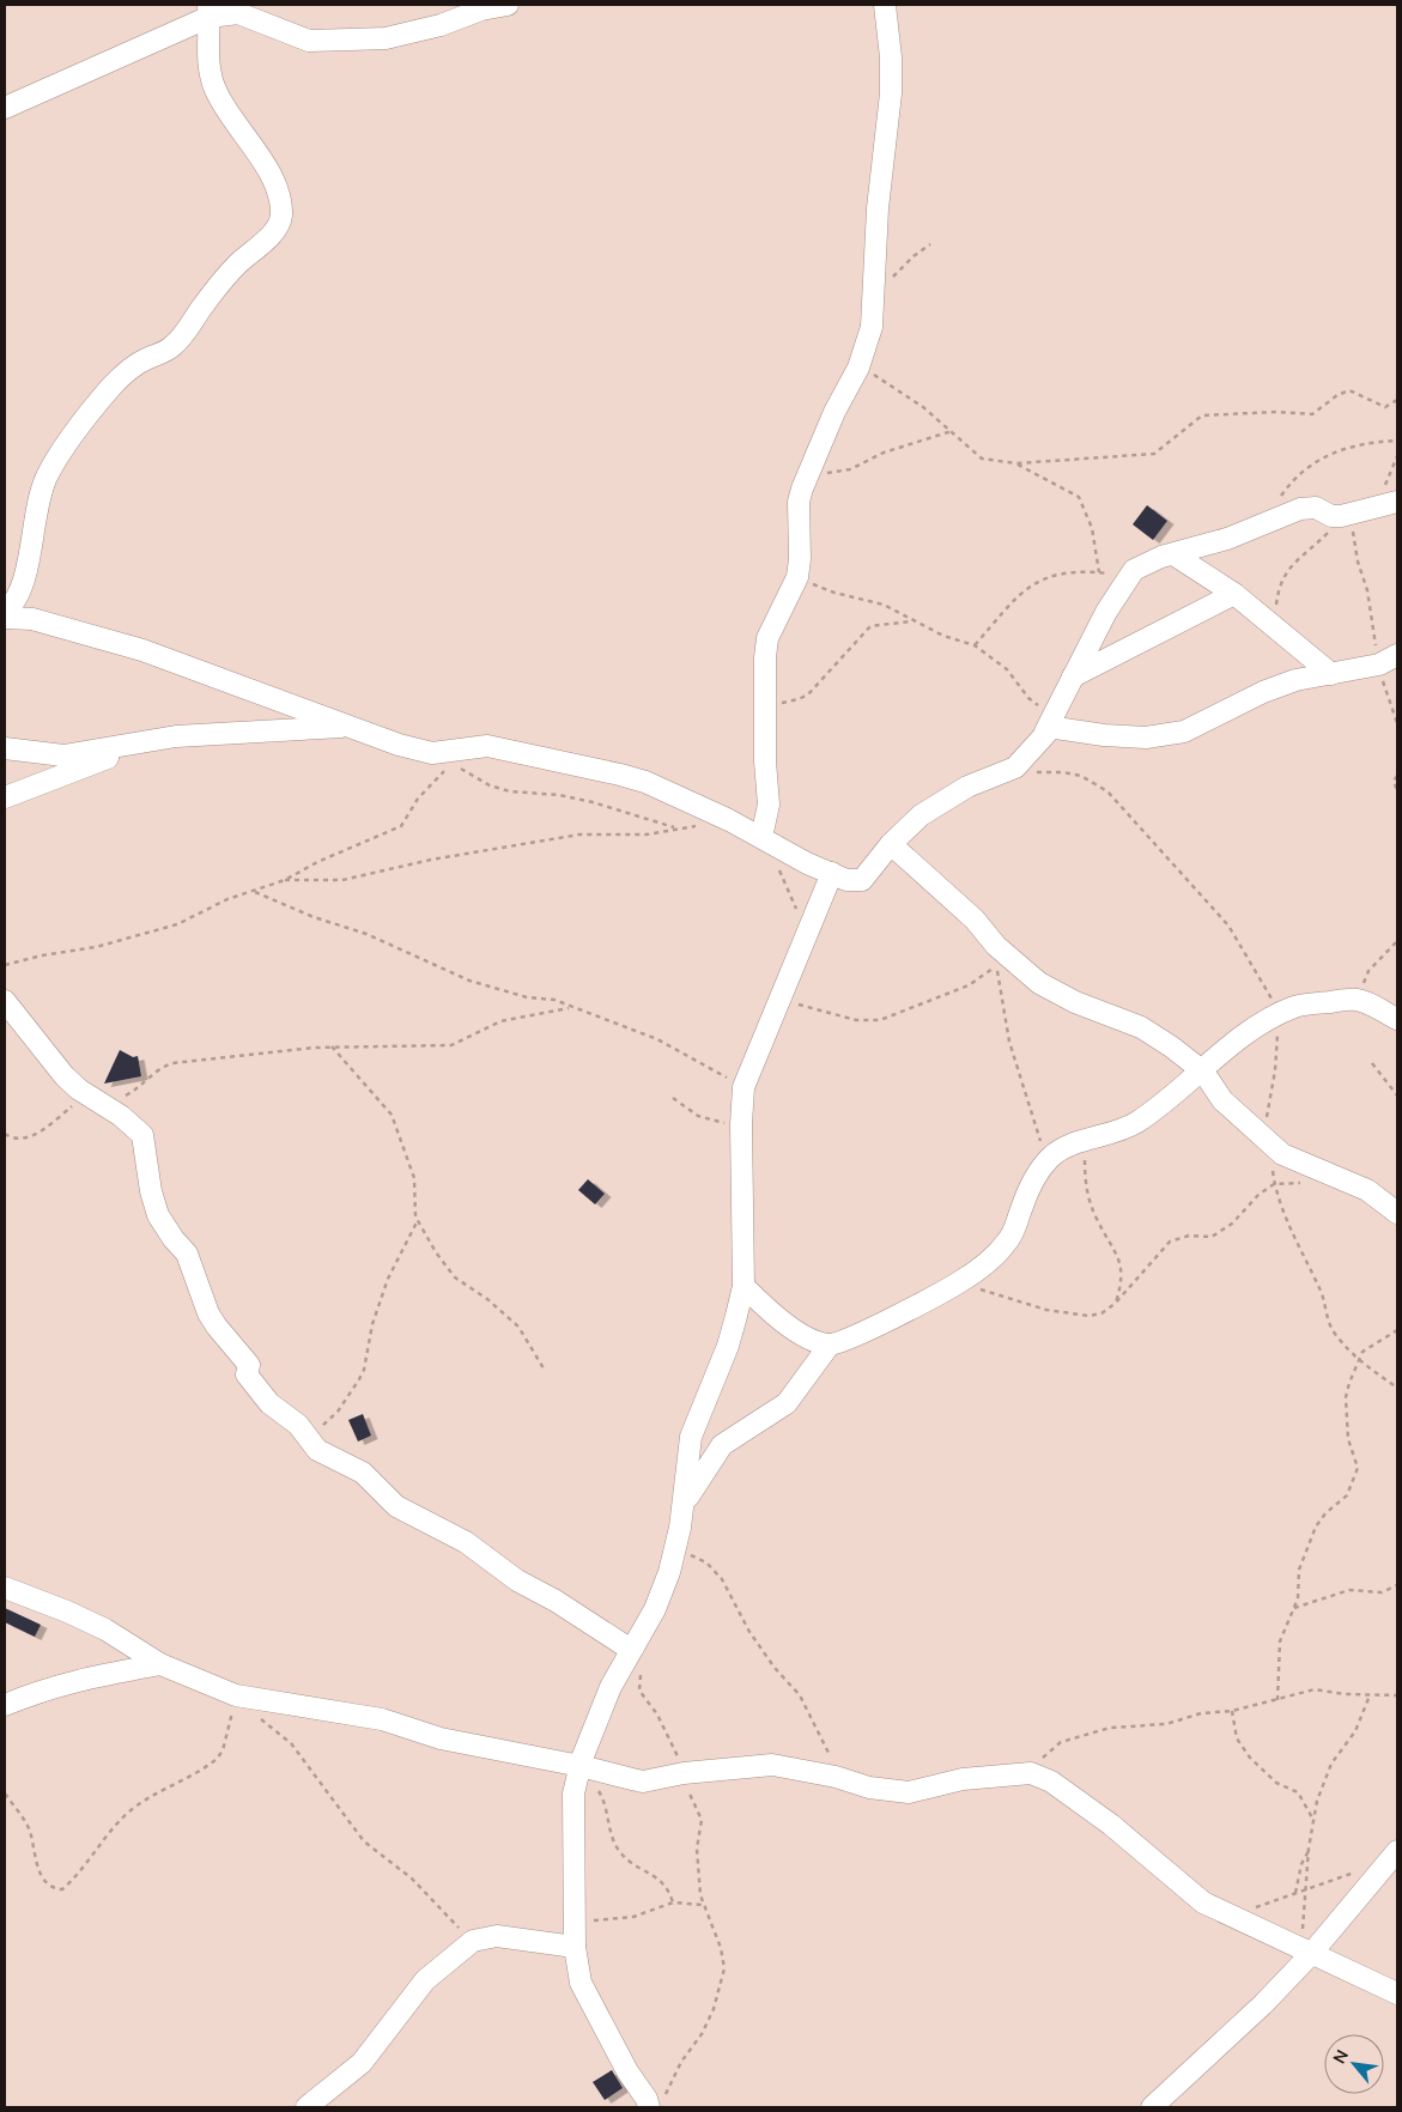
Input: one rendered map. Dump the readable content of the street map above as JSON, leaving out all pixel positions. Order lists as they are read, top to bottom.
{
  "north": "top left"
}
